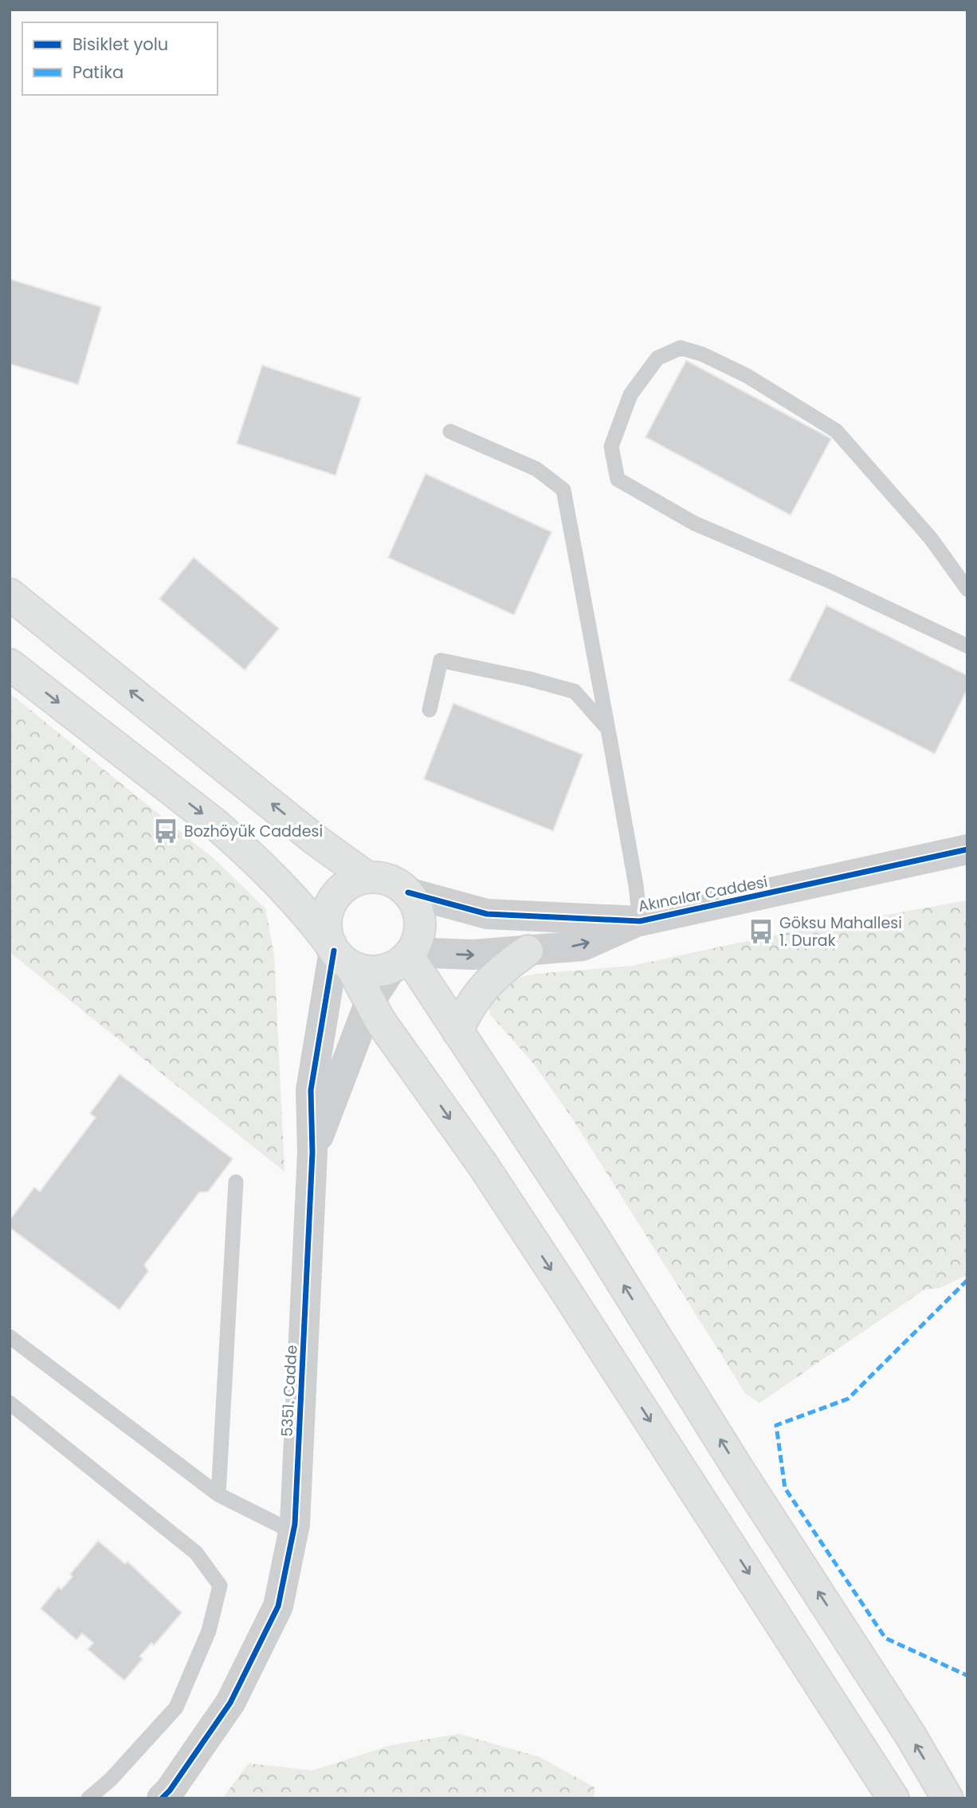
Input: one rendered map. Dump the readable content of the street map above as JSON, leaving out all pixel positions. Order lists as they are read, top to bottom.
{
  "streets": {
    "street": ["Akıncılar Caddesi", "5351. Cadde"]
  },
  "crossings": [
    ["Akıncılar Caddesi", "5351. Cadde"]
  ],
  "places": {
    "bus stop": ["Bozhöyük Caddesi", "Göksu Mahallesi 1. Durak"]
  },
  "legend": ["Bisiklet yolu", "Patika"]
}
